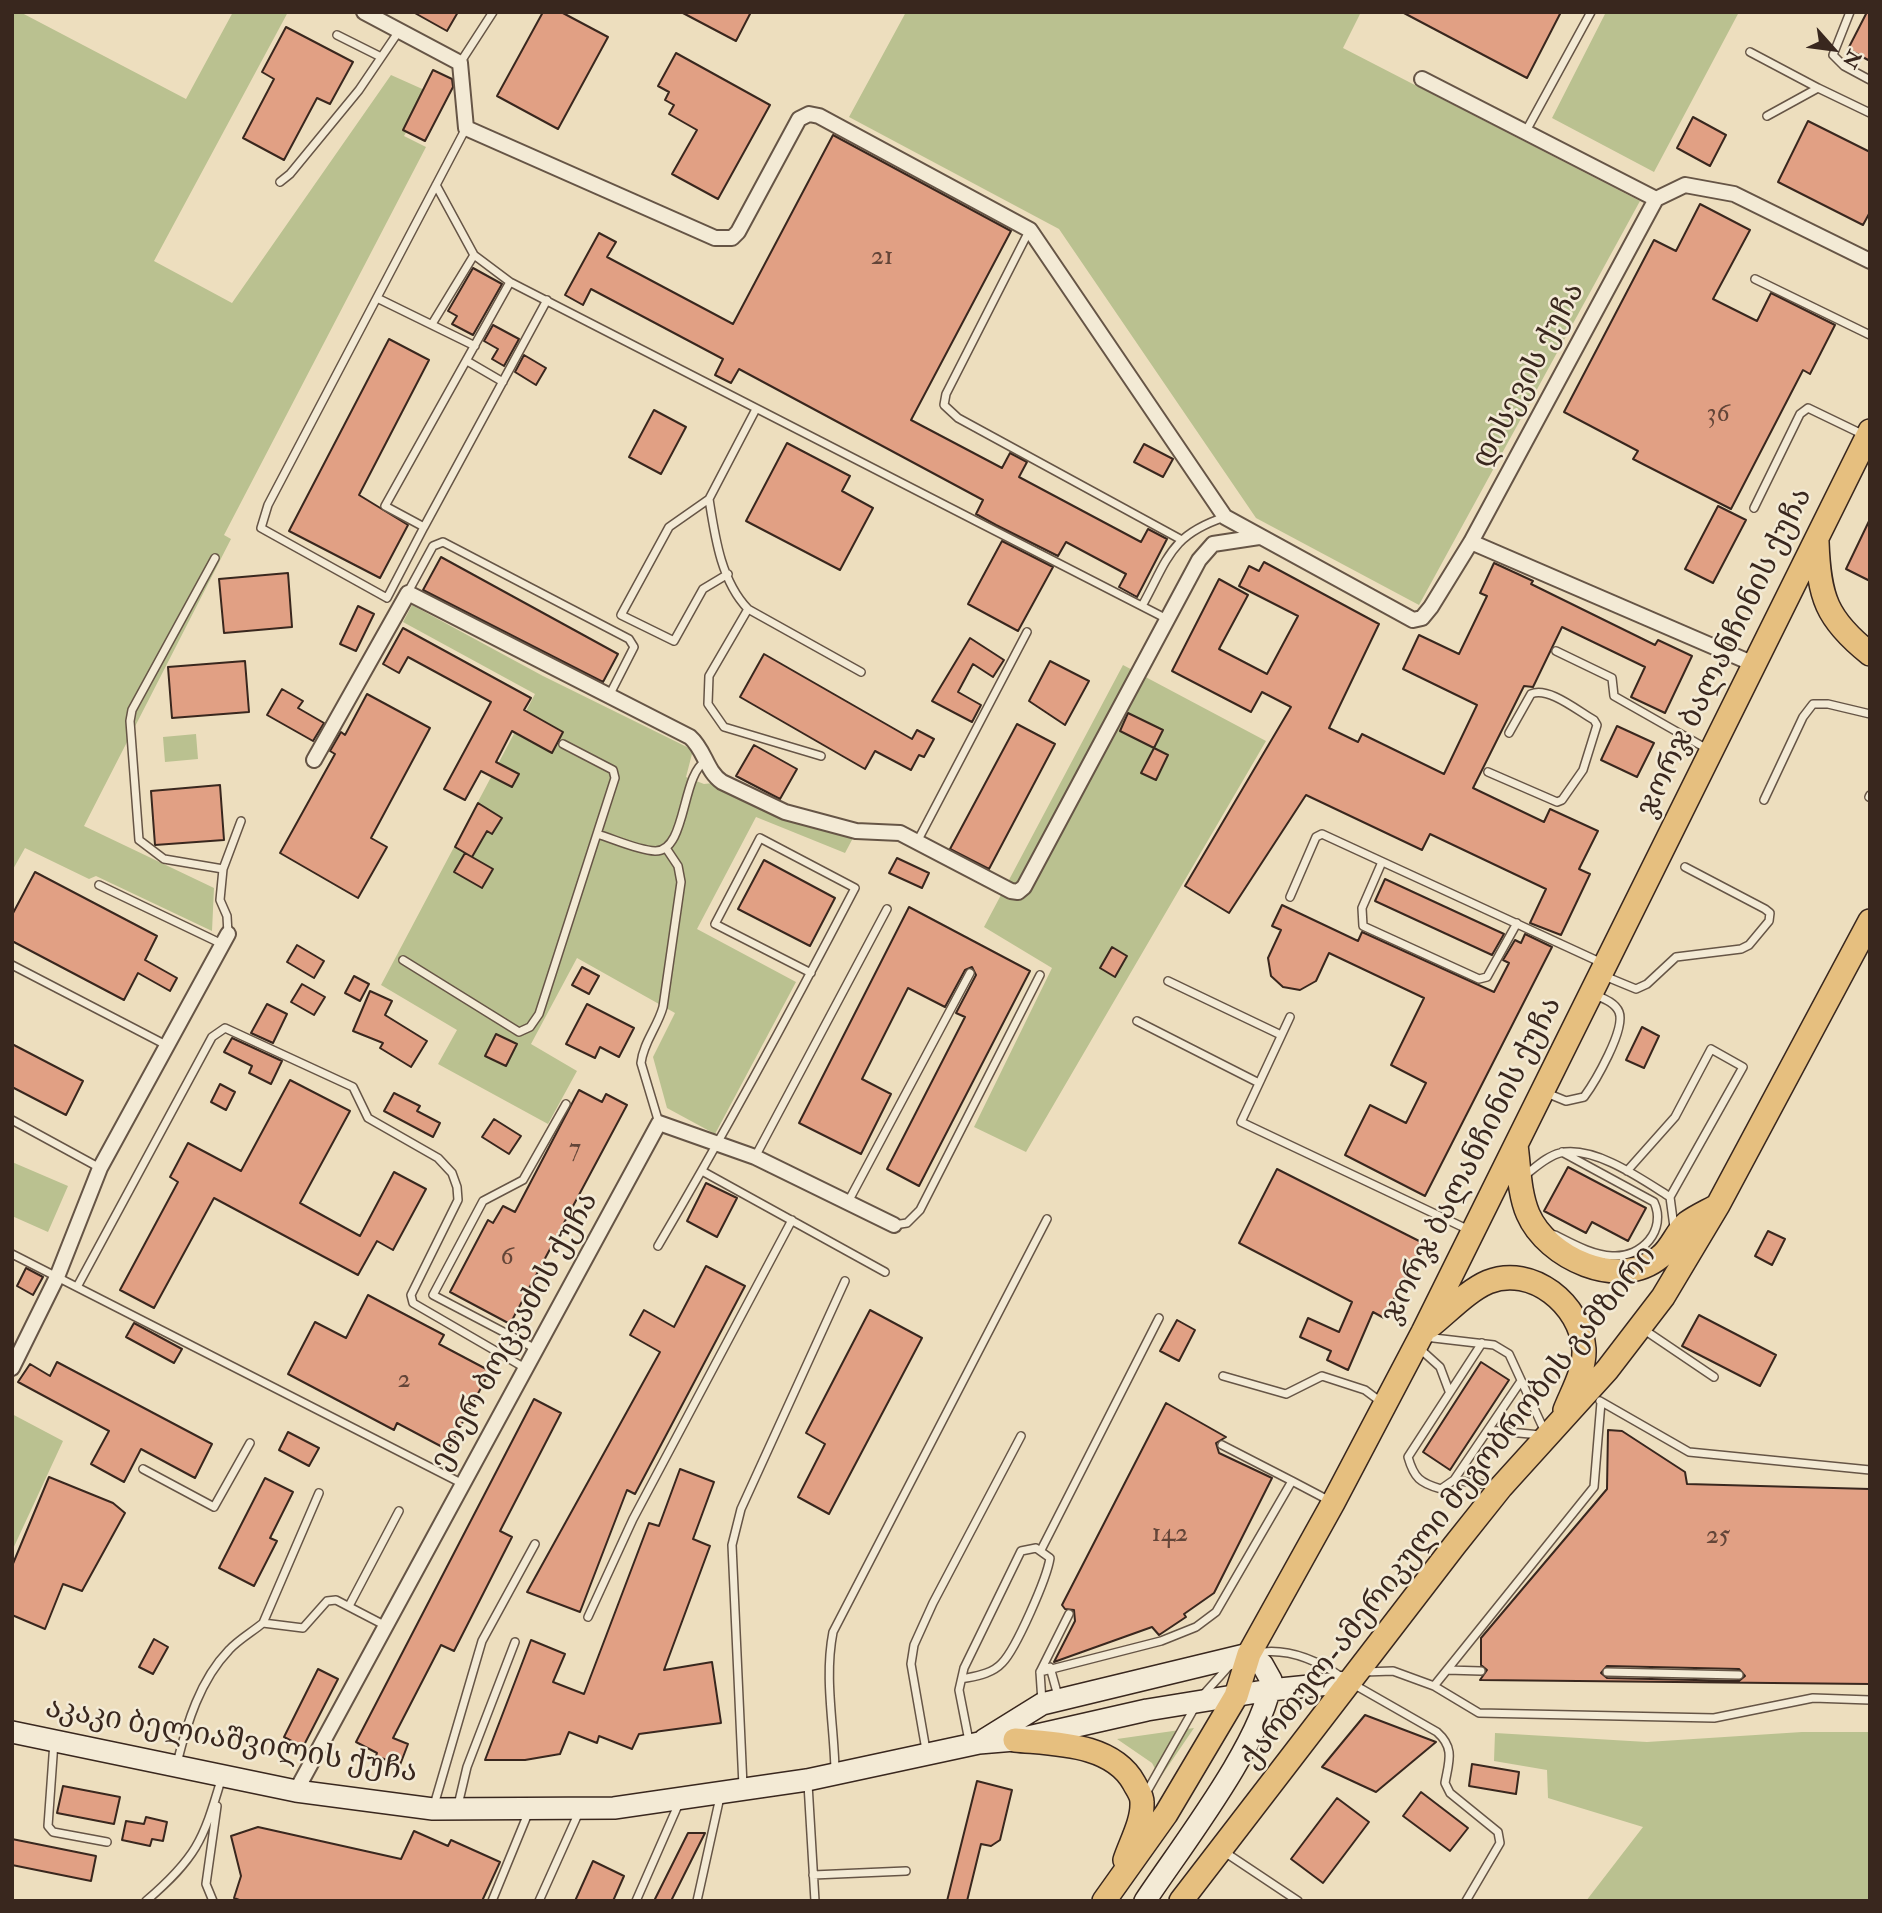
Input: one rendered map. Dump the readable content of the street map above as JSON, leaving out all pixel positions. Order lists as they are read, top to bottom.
{
  "streets": {
    "main road": ["ჯორჯ ბალანჩინის ქუჩა", "ქართულ-ამერიკული მეგობრობის გამზირი", "აკაკი ბელიაშვილის ქუჩა"],
    "street": ["დისევის ქუჩა", "ეთერ ბოცვაძის ქუჩა"]
  },
  "crossings": [
    ["ჯორჯ ბალანჩინის ქუჩა", "აკაკი ბელიაშვილის ქუჩა"],
    ["ეთერ ბოცვაძის ქუჩა", "აკაკი ბელიაშვილის ქუჩა"],
    ["ქართულ-ამერიკული მეგობრობის გამზირი", "აკაკი ბელიაშვილის ქუჩა"]
  ],
  "house_numbers": [
    "21",
    "36",
    "7",
    "6",
    "2",
    "142",
    "25"
  ],
  "north": "bottom right"
}
